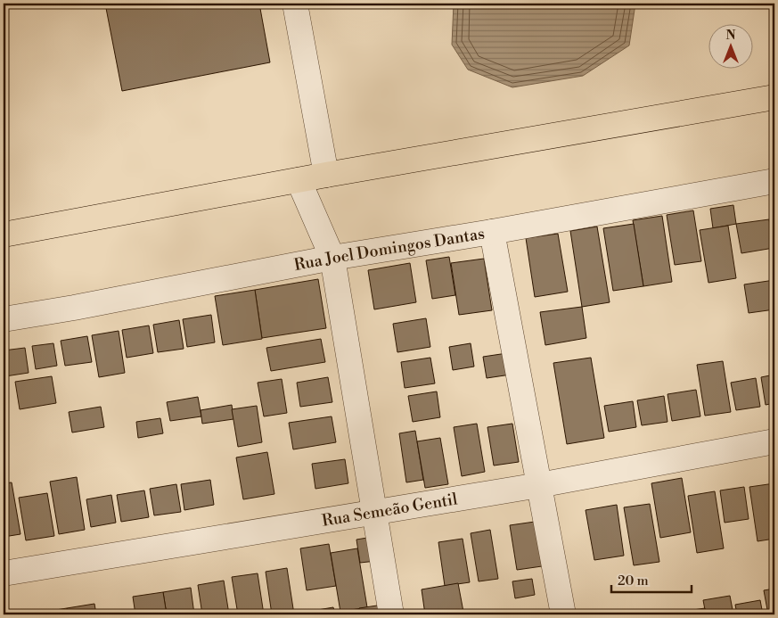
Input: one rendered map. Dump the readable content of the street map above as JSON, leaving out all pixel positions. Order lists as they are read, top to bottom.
{
  "streets": {
    "street": ["Rua Joel Domingos Dantas", "Rua Semeão Gentil"]
  },
  "scale_bar": "20 m",
  "north": "top"
}
